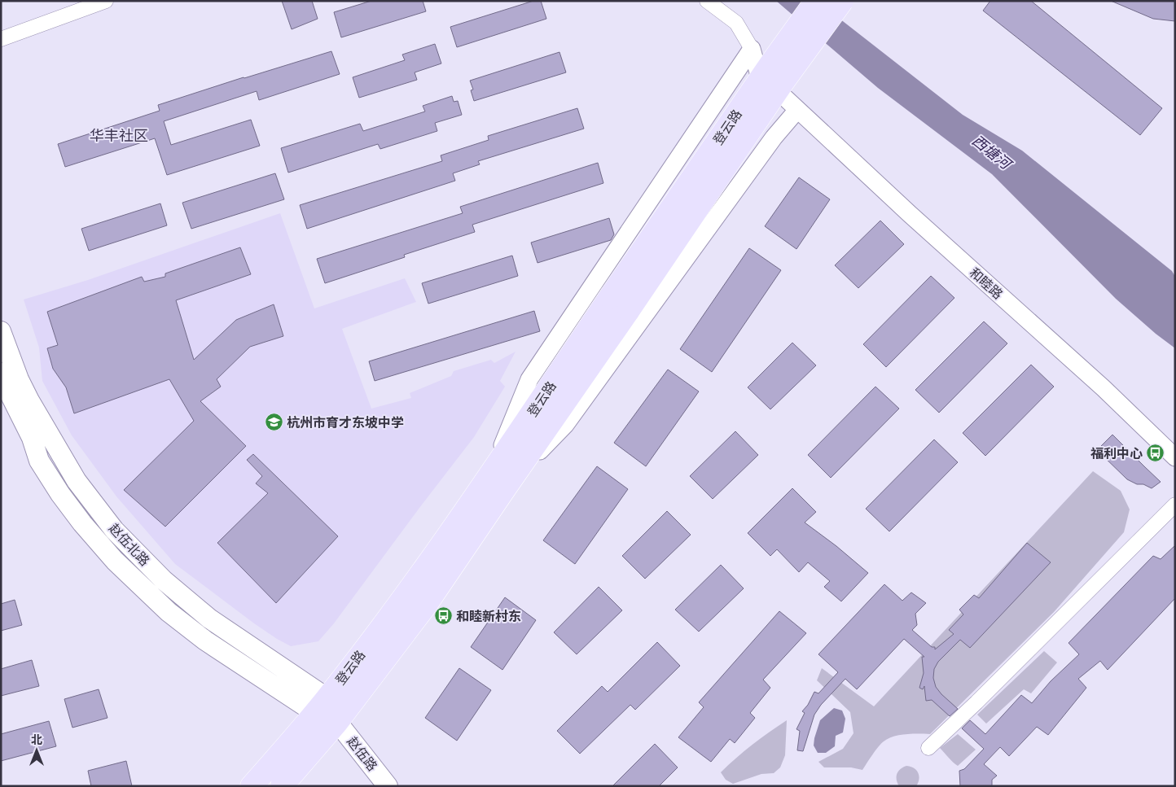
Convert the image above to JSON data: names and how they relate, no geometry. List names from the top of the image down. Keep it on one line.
{"streets":{"main road":["登云路","赵伍北路","赵伍路"],"street":["和睦路"]},"crossings":[["登云路","赵伍北路"],["登云路","赵伍路"],["赵伍北路","赵伍路"]],"districts":["华丰社区"],"water":["西塘河"],"places":{"school or university":["杭州市育才东坡中学"],"bus stop":["福利中心","和睦新村东"]},"north":"top"}
